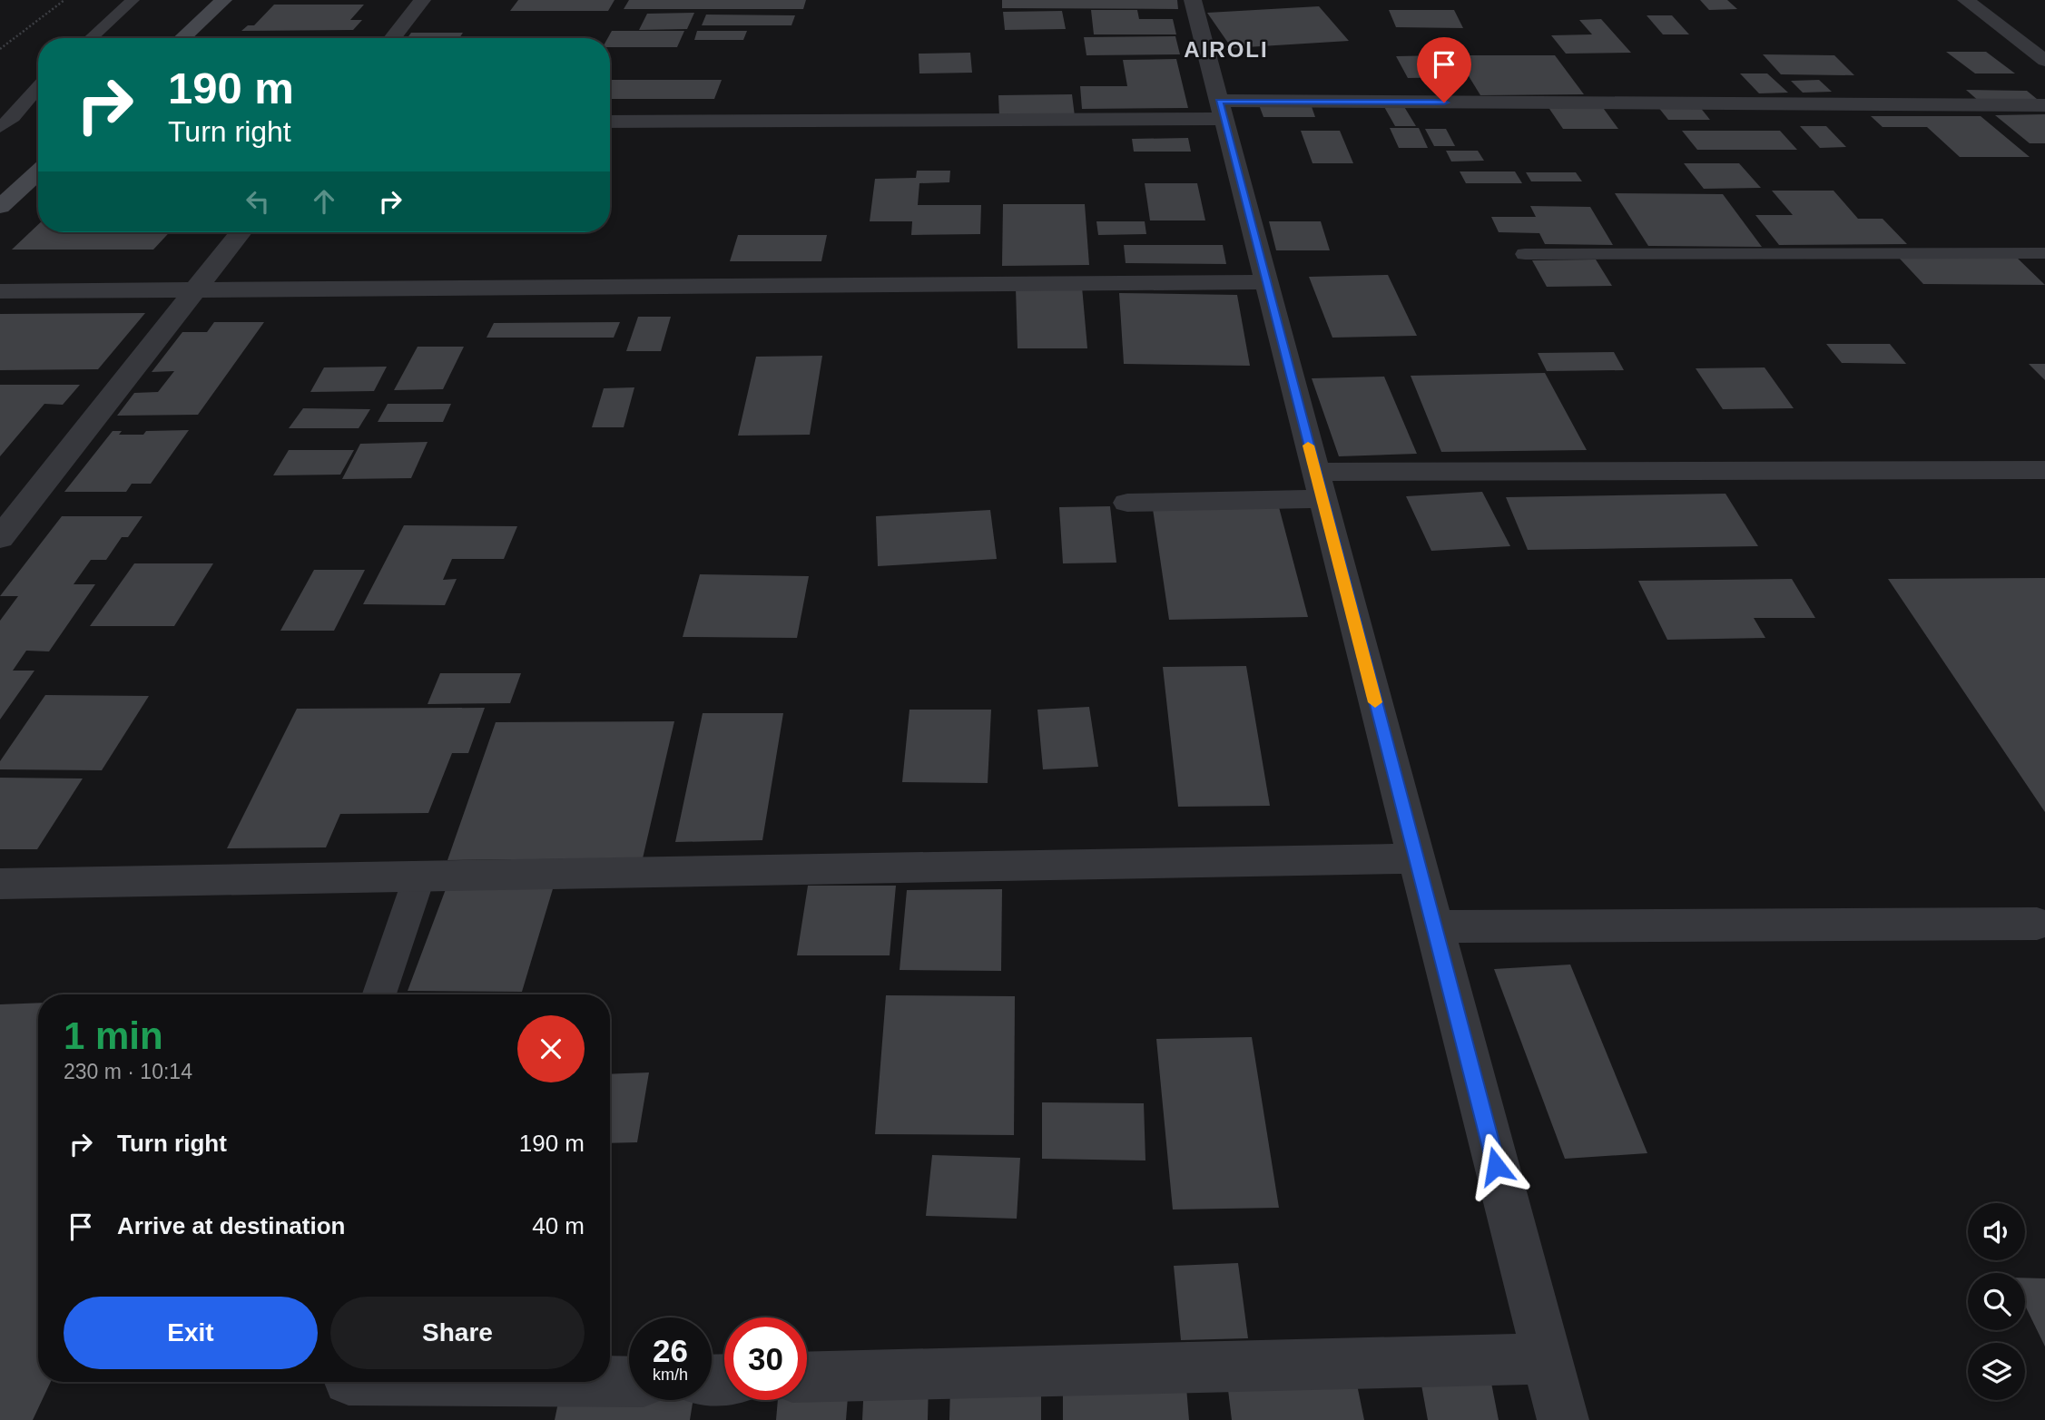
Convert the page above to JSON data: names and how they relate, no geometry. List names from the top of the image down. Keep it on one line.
{"districts":["AIROLI"],"page":{"turn":["190 m","Turn right"],"heading":["1 min","230 m · 10:14"],"list":[{"name":"Turn right","value":"190 m"},{"name":"Arrive at destination","value":"40 m"}],"buttons":["Exit","Share"],"speed":"26 km/h","limit":"30"}}
